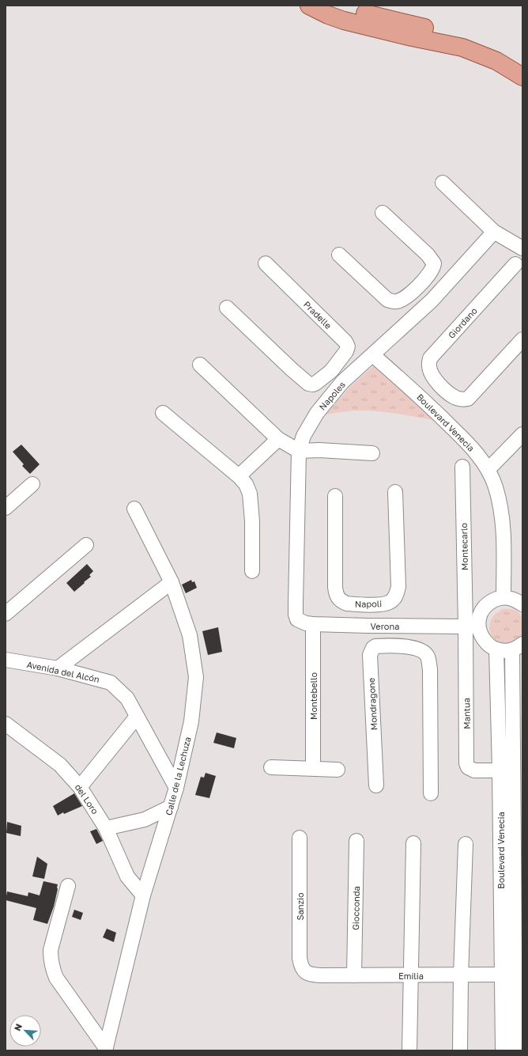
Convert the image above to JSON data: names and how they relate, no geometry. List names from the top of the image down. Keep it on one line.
{"streets":{"street":["Pradelle","Giordano","Napoles","Boulevard Venecia","Montecarlo","Napoli","Verona","Avenida del Alcón","Montebello","Mondragone","Mantua","Calle de la Lechuza","del Loro","Sanzio","Giocconda","Emilia"]},"crossings":[["Napoles","Boulevard Venecia"],["Napoles","Verona"],["Boulevard Venecia","Mantua"],["Boulevard Venecia","Emilia"],["Montecarlo","Verona"],["Montecarlo","Mantua"],["Verona","Montebello"],["Verona","Mantua"],["Avenida del Alcón","Calle de la Lechuza"],["Calle de la Lechuza","del Loro"],["Sanzio","Emilia"],["Giocconda","Emilia"]],"north":"top left"}
